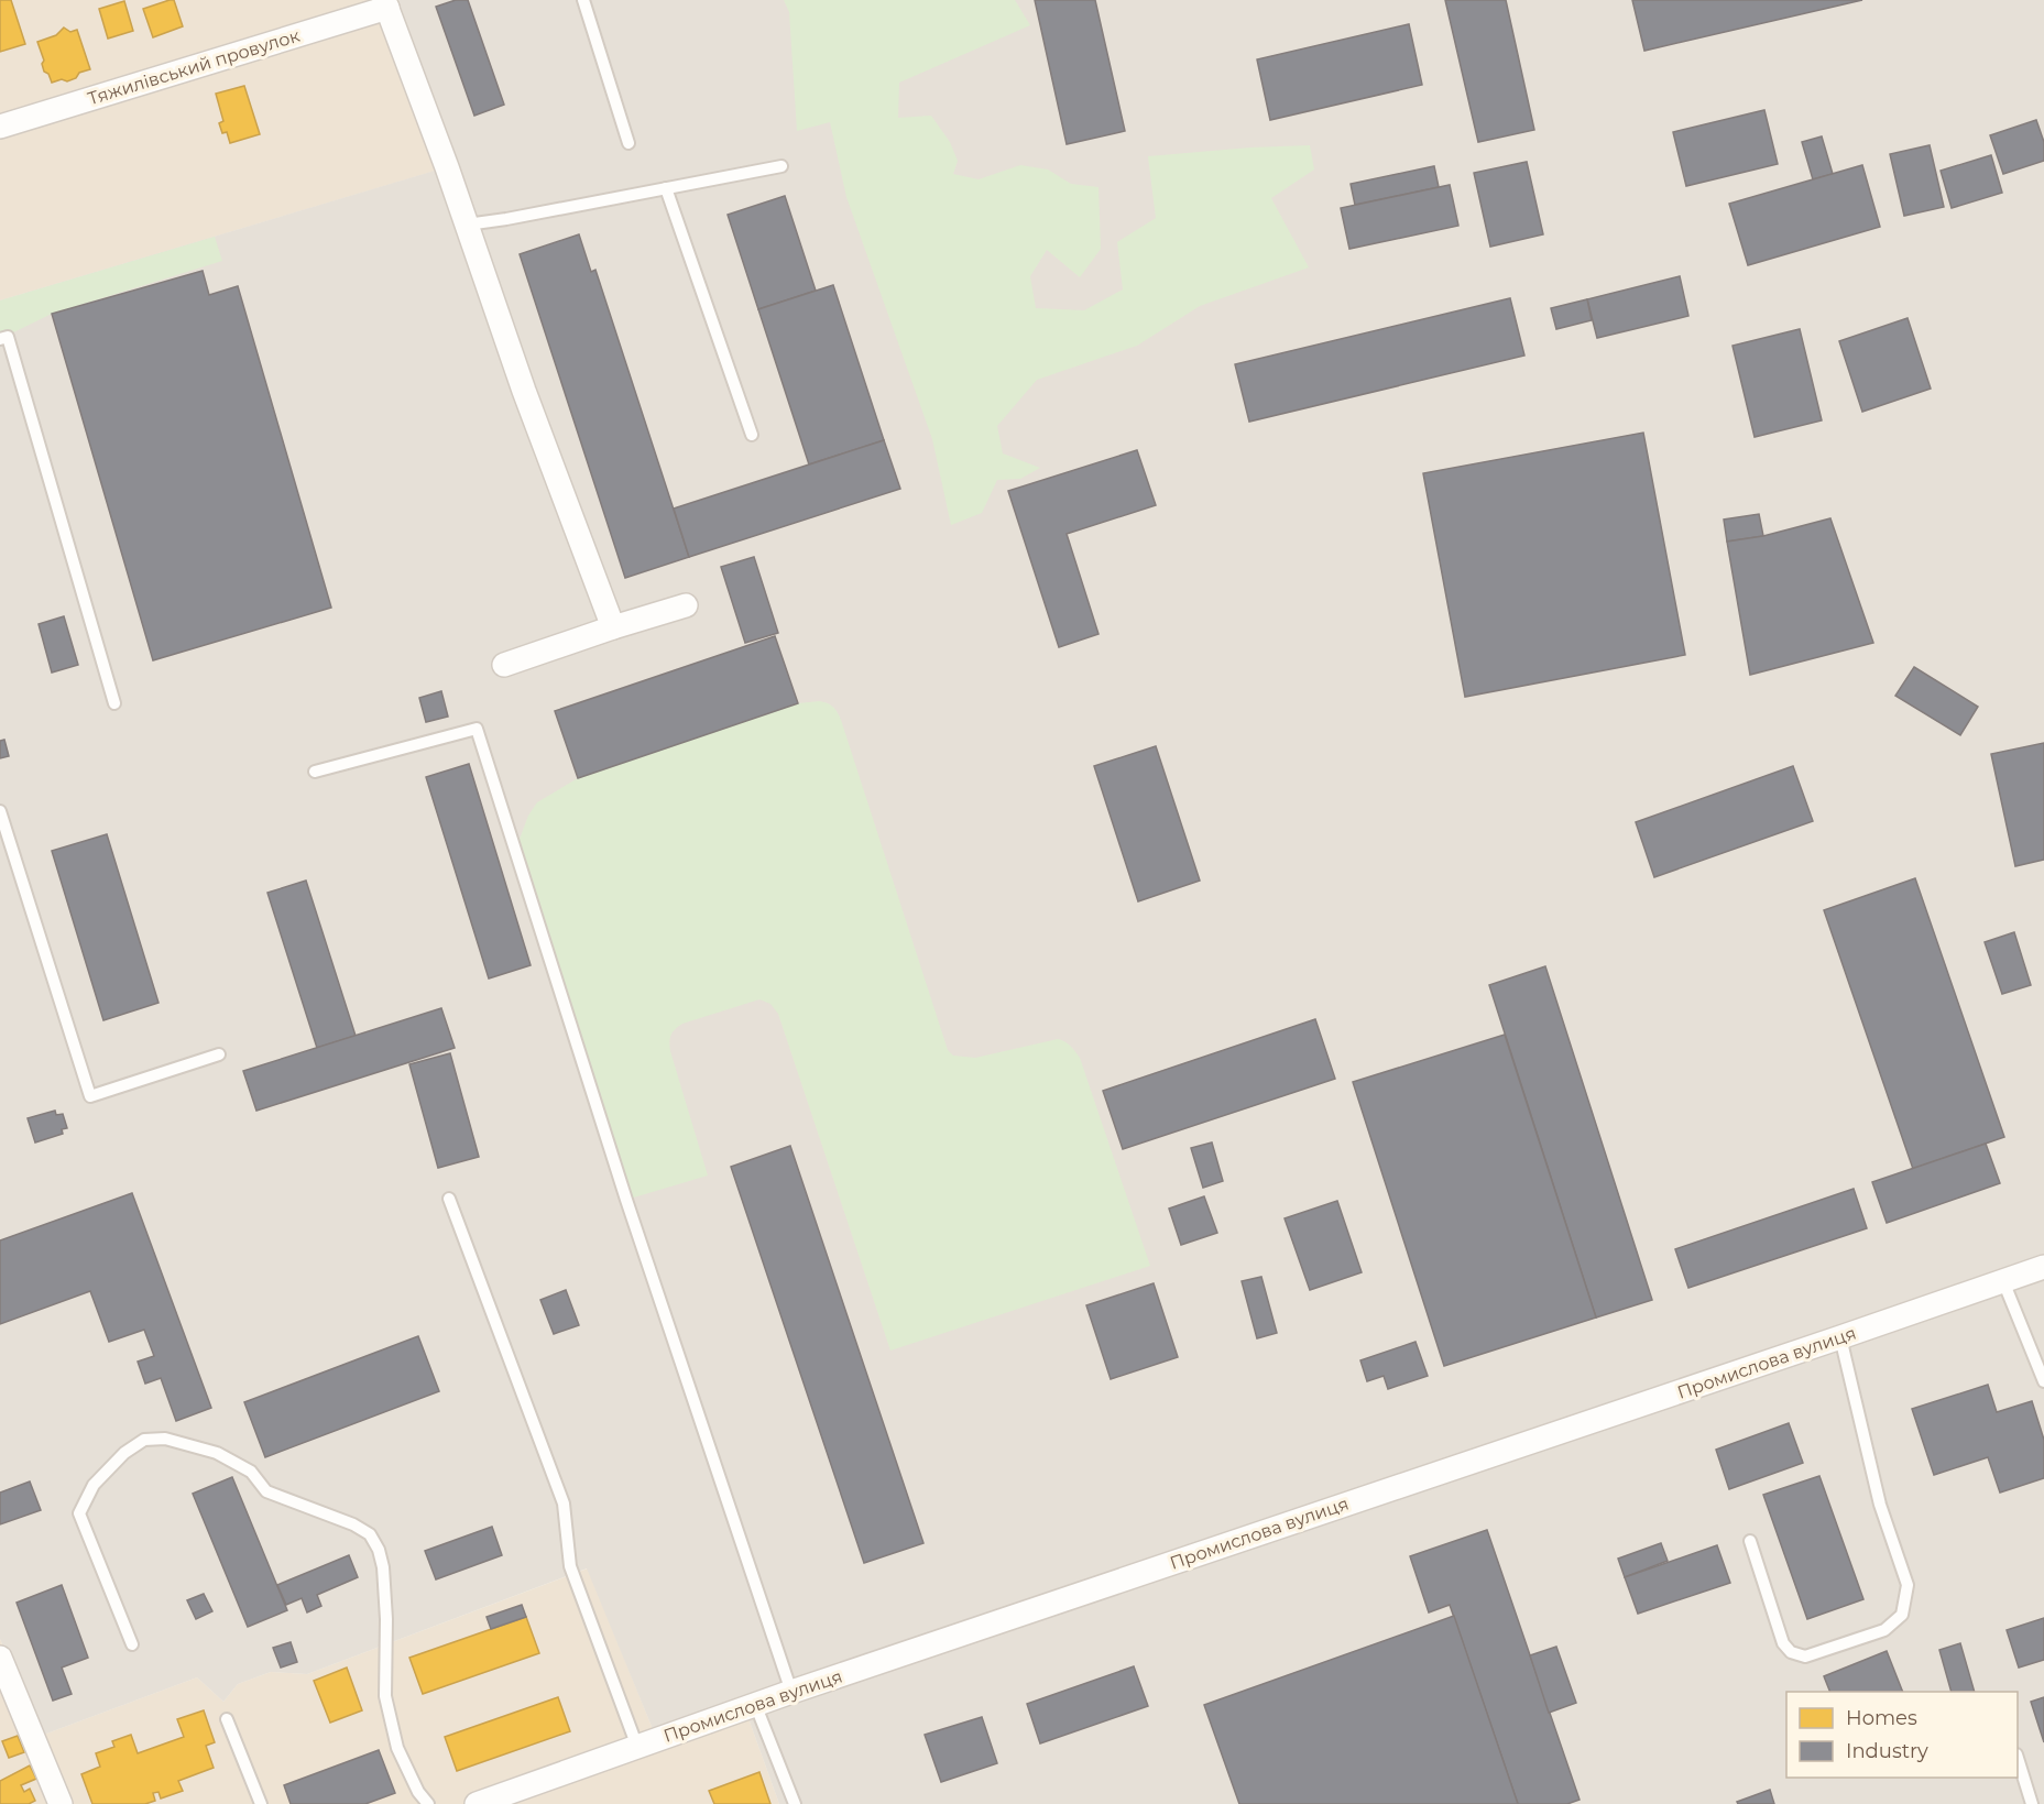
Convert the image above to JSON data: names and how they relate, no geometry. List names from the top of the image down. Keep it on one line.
{"streets":{"street":["Тяжилівський провулок","Промислова вулиця"]},"legend":["Homes","Industry"]}
